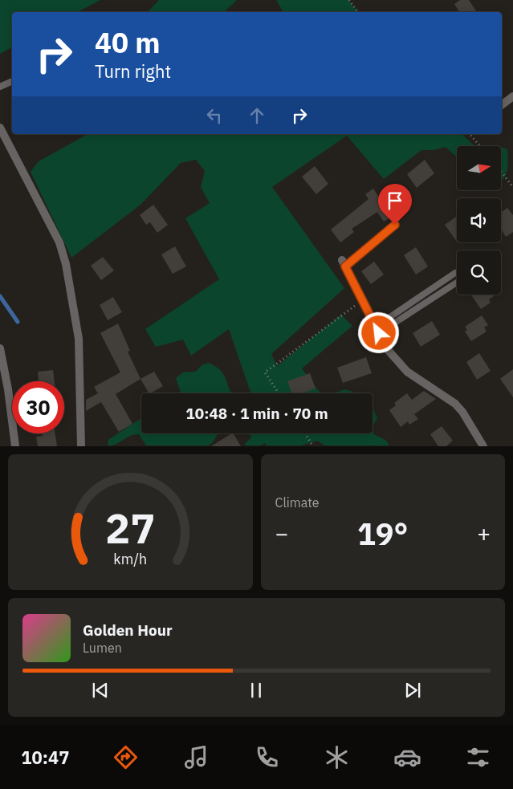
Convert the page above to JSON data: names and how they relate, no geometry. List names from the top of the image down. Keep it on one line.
{"north":"right","page":{"turn":["40 m","Turn right"],"limit":"30","trip":"10:48 · 1 min · 70 m","tile":"Climate","heat":["−","19°","+"],"song":["Golden Hour","Lumen"],"tabs":"10:47","gauge":["27","km/h"]}}
